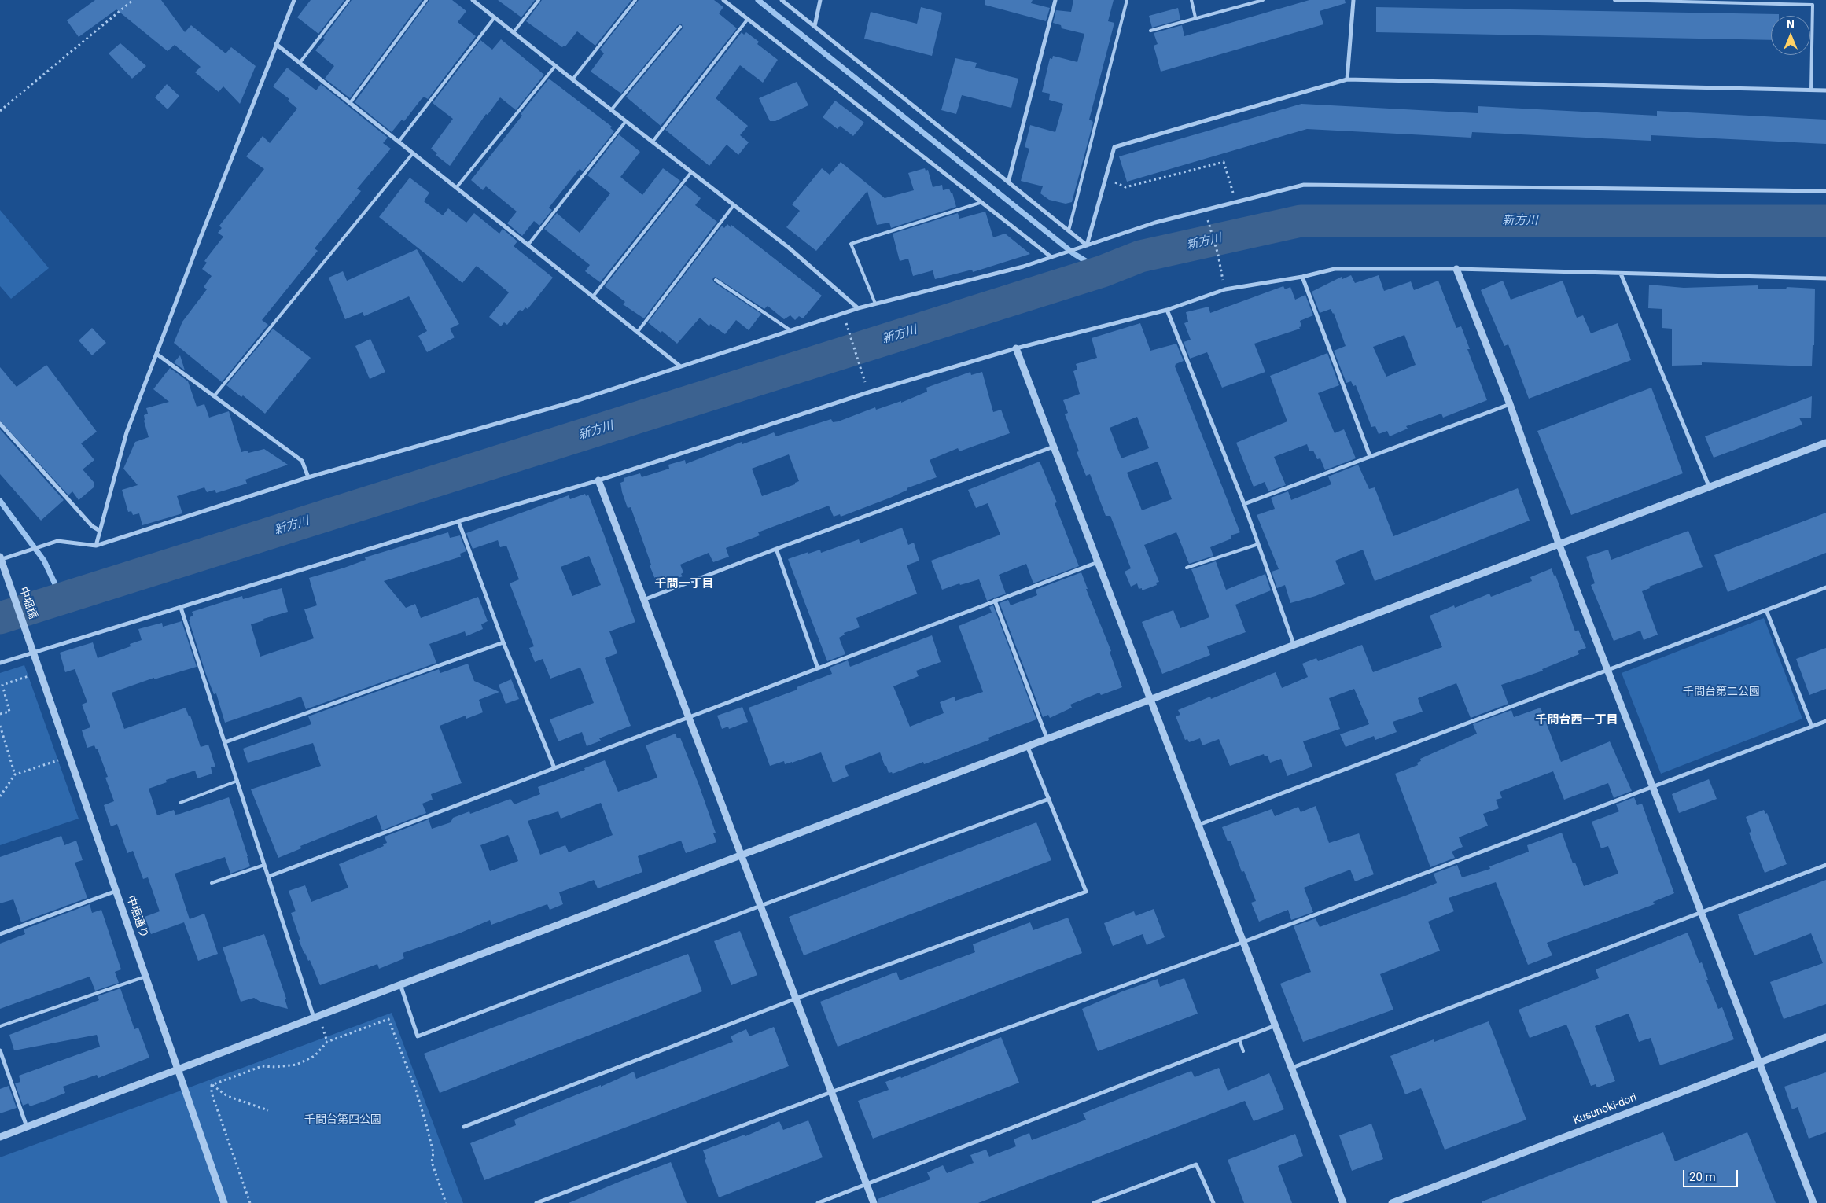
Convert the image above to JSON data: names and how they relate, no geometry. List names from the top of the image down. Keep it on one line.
{"streets":{"street":["中堀橋","中堀通り","Kusunoki-dori"]},"crossings":[["中堀橋","中堀通り"]],"districts":["千間一丁目","千間台西一丁目"],"water":["新方川"],"parks":["千間台第二公園","千間台第四公園"],"scale_bar":"20 m","north":"top"}
